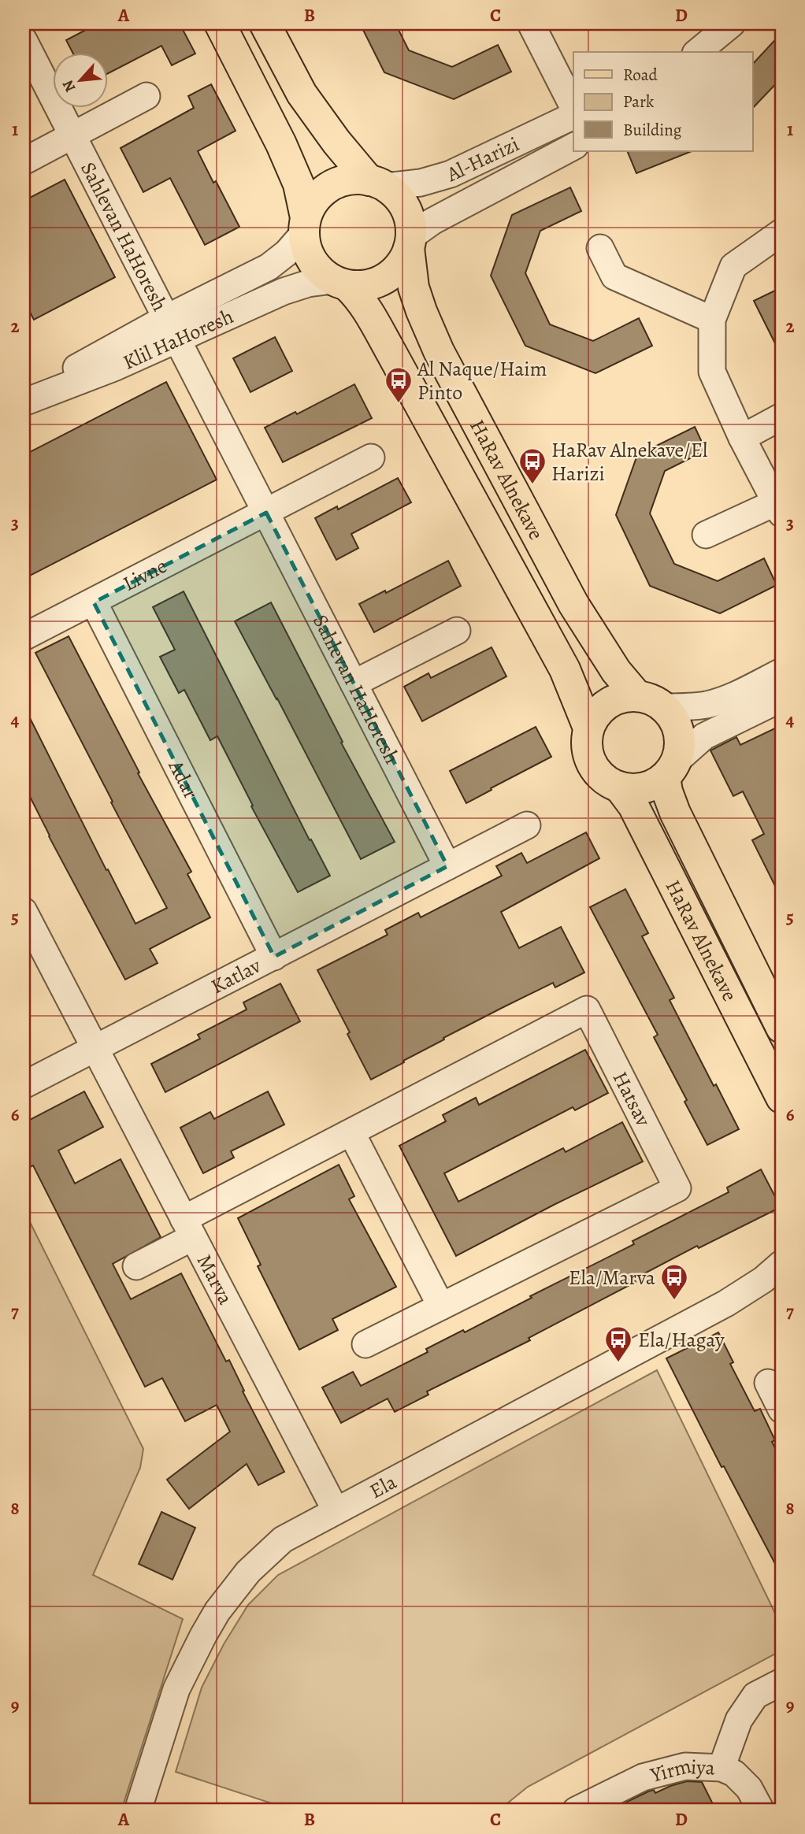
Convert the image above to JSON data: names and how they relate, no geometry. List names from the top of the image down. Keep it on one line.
{"streets":{"main road":["HaRav Alnekave"],"street":["Al-Harizi","Sahlevan HaHoresh","Klil HaHoresh","Livne","Adar","Katlav","Hatsav","Marva","Ela","Yirmiya"]},"crossings":[["Al-Harizi","Klil HaHoresh"],["Al-Harizi","HaRav Alnekave"],["Sahlevan HaHoresh","Klil HaHoresh"],["Sahlevan HaHoresh","Livne"],["Sahlevan HaHoresh","Katlav"],["Klil HaHoresh","HaRav Alnekave"],["Livne","Adar"],["Adar","Katlav"],["Katlav","Marva"],["Hatsav","Marva"],["Marva","Ela"]],"places":{"bus stop":["Al Naque/Haim Pinto","HaRav Alnekave/El Harizi","Ela/Marva","Ela/Hagay"]},"legend":["Road","Park","Building"],"north":"bottom left","grid":{"columns":["A","B","C","D"],"rows":["1","2","3","4","5","6","7","8","9"]}}
